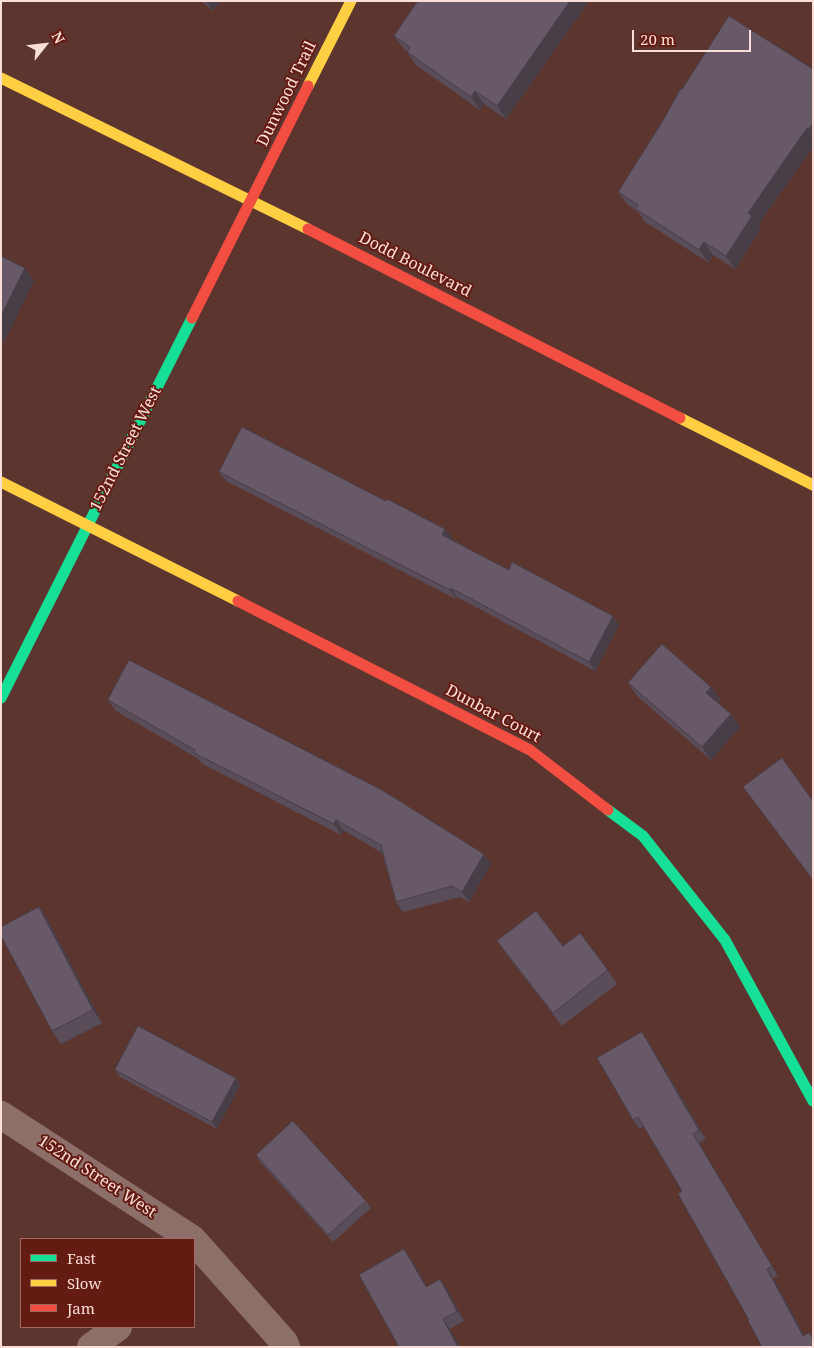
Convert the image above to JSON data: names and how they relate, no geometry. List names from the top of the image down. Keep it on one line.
{"streets":{"street":["Dunwood Trail","Dodd Boulevard","152nd Street West","Dunbar Court"]},"crossings":[["Dunwood Trail","Dodd Boulevard"],["Dunwood Trail","152nd Street West"],["Dodd Boulevard","152nd Street West"],["152nd Street West","Dunbar Court"]],"legend":["Fast","Slow","Jam"],"scale_bar":"20 m","north":"top right"}
